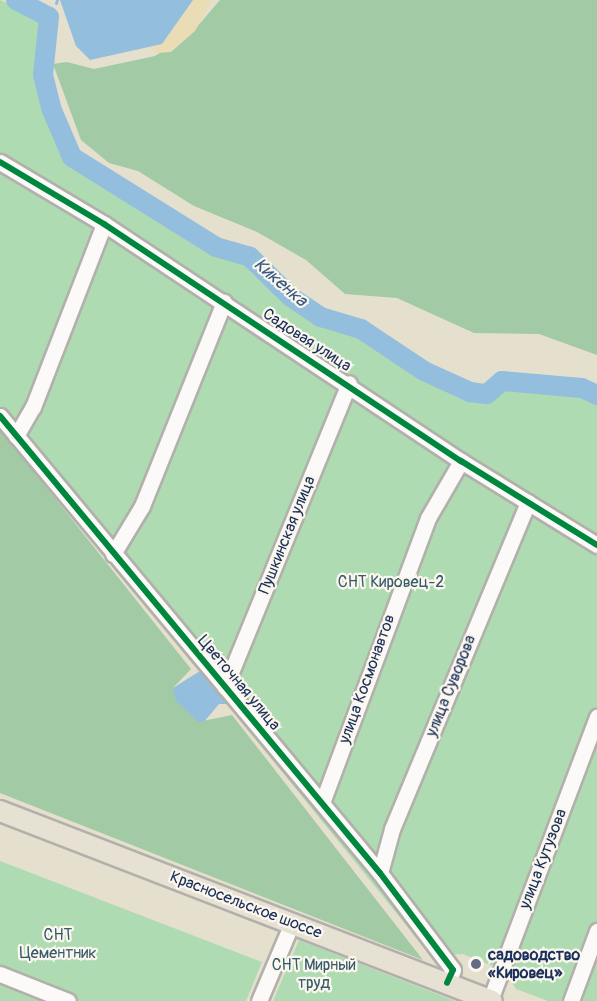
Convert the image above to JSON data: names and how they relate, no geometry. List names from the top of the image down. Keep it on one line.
{"streets":{"main road":["Красносельское шоссе"],"street":["Садовая улица","Пушкинская улица","улица Космонавтов","Цветочная улица","улица Суворова","улица Кутузова"]},"crossings":[["Садовая улица","Пушкинская улица"],["Садовая улица","улица Космонавтов"],["Садовая улица","улица Суворова"],["Пушкинская улица","Цветочная улица"],["улица Космонавтов","Цветочная улица"],["Цветочная улица","улица Суворова"],["Цветочная улица","Красносельское шоссе"],["улица Кутузова","Красносельское шоссе"]],"water":["Кикенка"],"parks":["СНТ Кировец-2","СНТ Цементник","СНТ Мирный труд"],"places":["садоводство «Кировец»"]}
